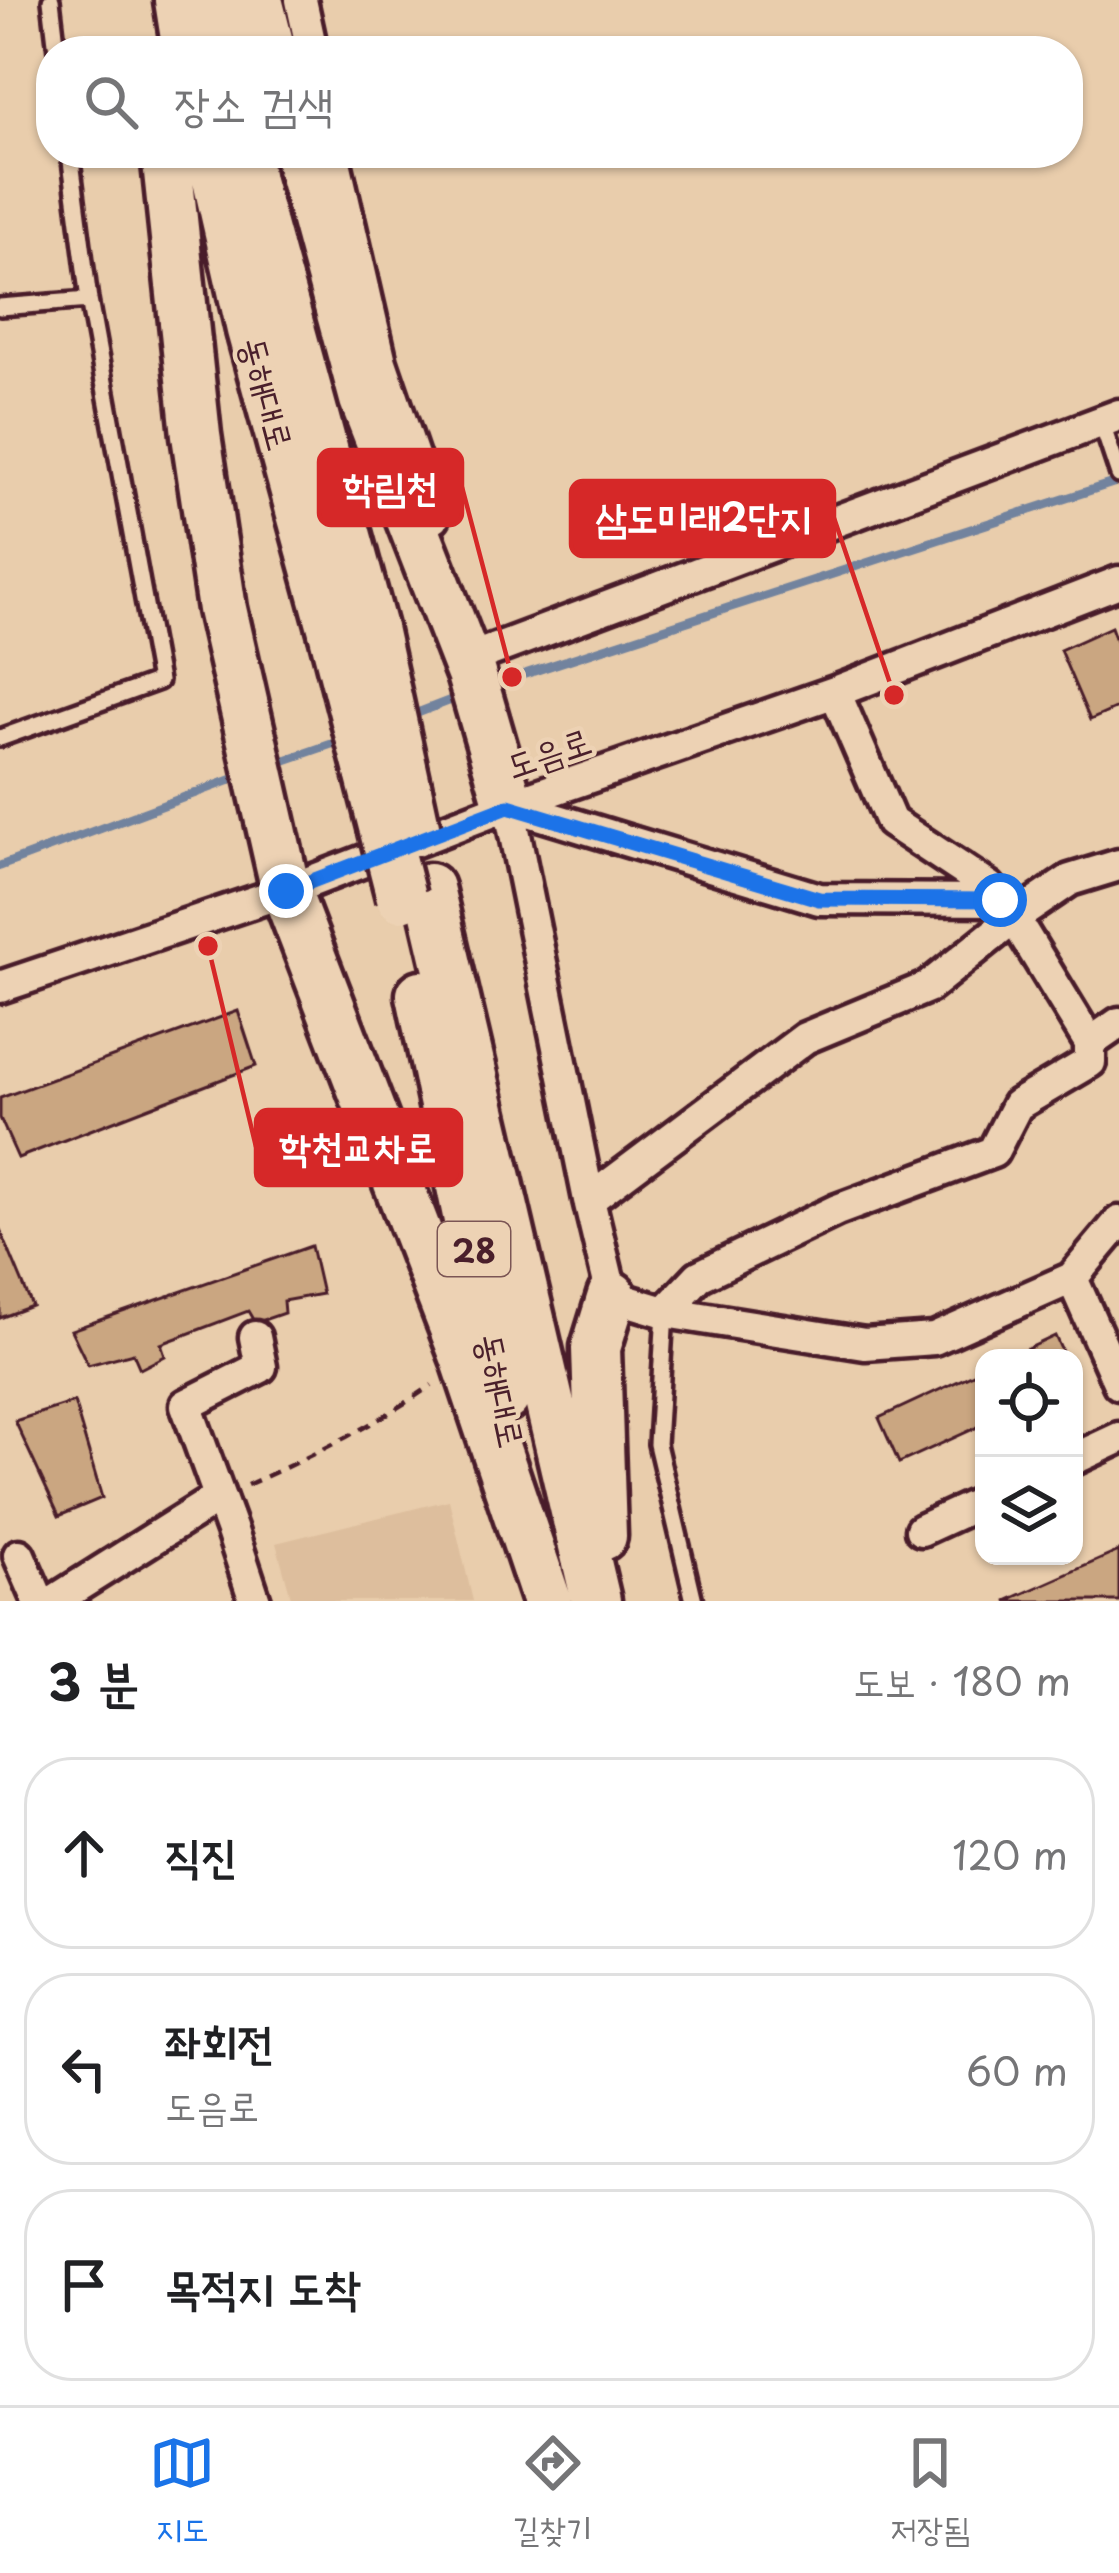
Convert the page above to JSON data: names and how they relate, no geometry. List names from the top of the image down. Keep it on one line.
{"streets":{"main road":["동해대로","28"],"street":["도음로"]},"crossings":[["동해대로","28"]],"places":["학림천","삼도미래2단지","학천교차로"],"page":{"search":"장소 검색","heading":["3 분","도보 · 180 m"],"list":[["직진","120 m"],["좌회전","도음로","60 m"],"목적지 도착"],"nav":["지도","길찾기","저장됨"]}}
